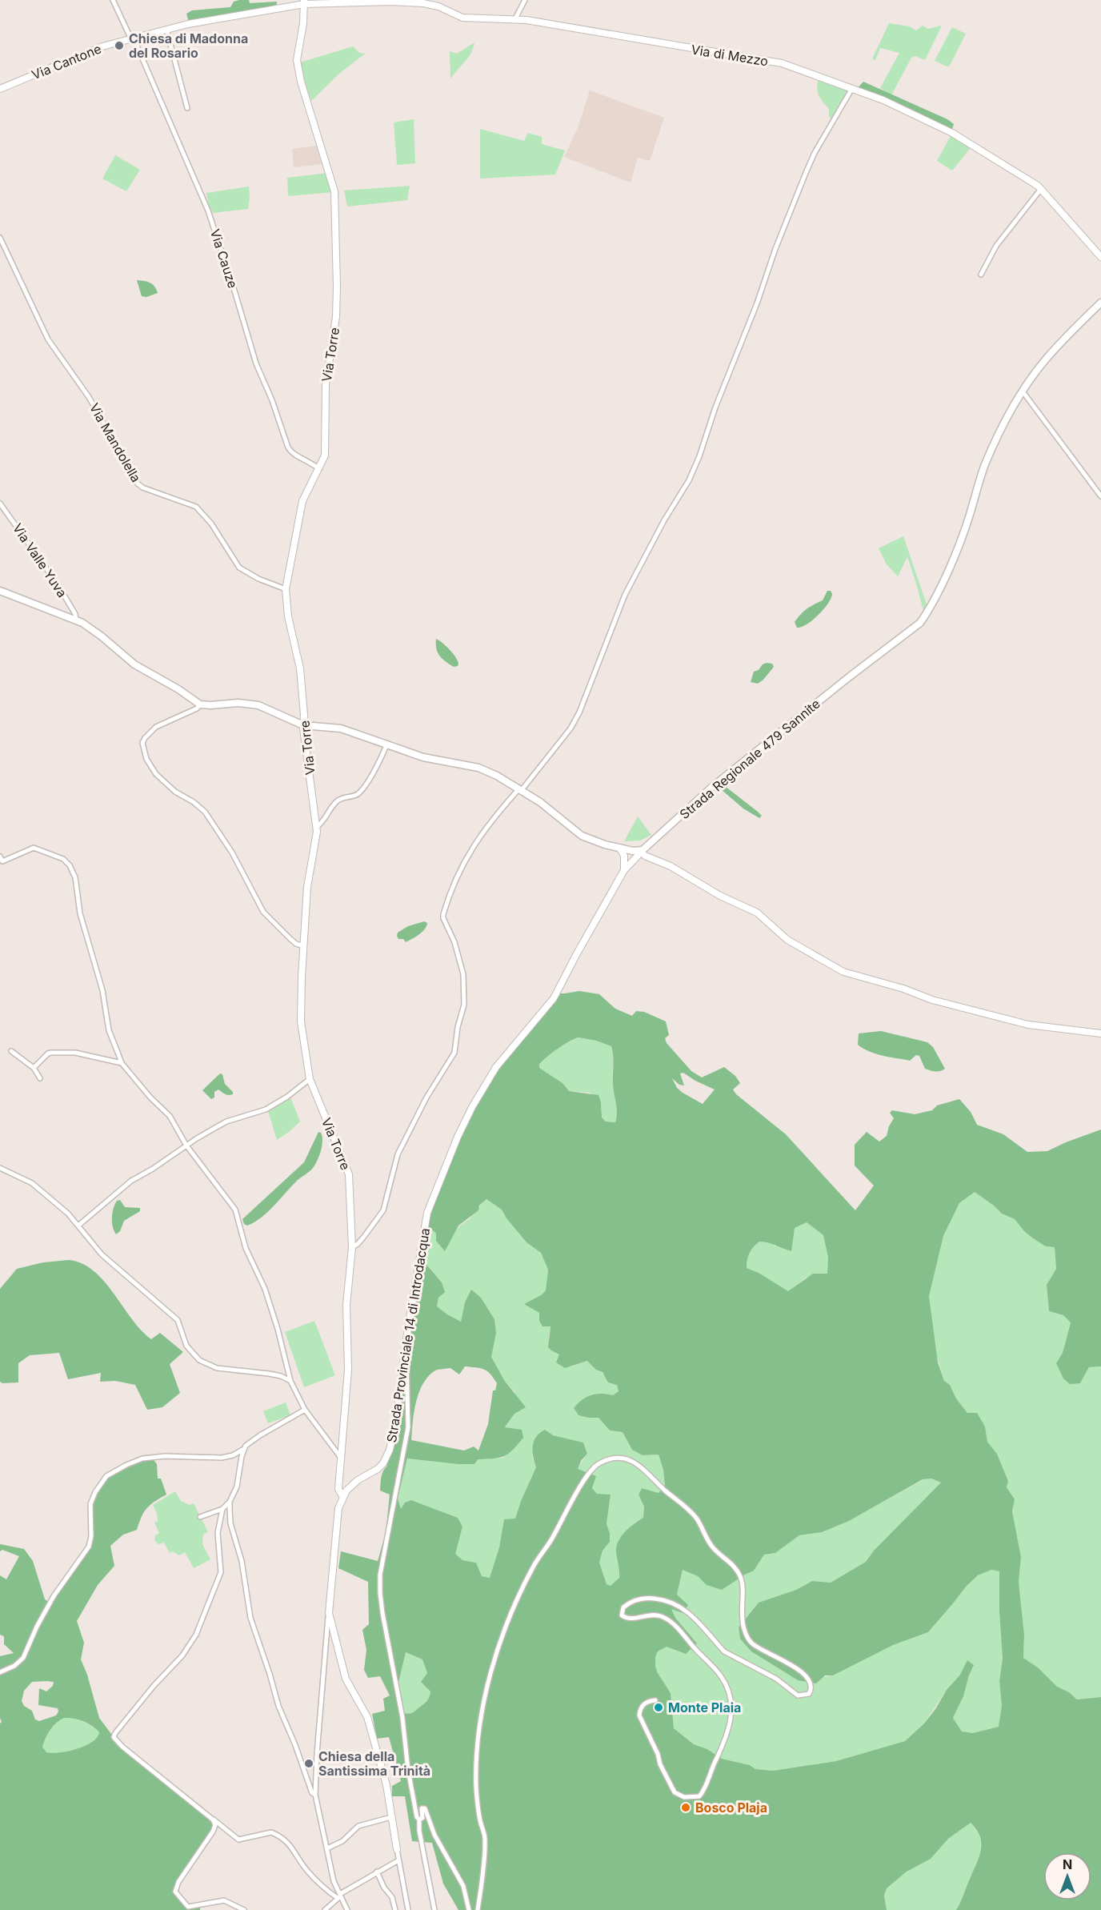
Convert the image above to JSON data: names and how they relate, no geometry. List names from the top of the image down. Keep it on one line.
{"streets":{"main road":["Via di Mezzo","Via Cantone","Via Torre","Strada Regionale 479 Sannite","Strada Provinciale 14 di Introdacqua"],"street":["Via Cauze","Via Mandolella","Via Valle Yuva"]},"crossings":[["Via di Mezzo","Via Cantone"],["Via di Mezzo","Via Torre"],["Via Cantone","Via Cauze"],["Via Cantone","Via Torre"],["Via Cauze","Via Torre"],["Via Torre","Via Mandolella"],["Via Torre","Strada Provinciale 14 di Introdacqua"],["Strada Regionale 479 Sannite","Strada Provinciale 14 di Introdacqua"]],"places":["Chiesa di Madonna del Rosario","Monte Plaia","Chiesa della Santissima Trinità","Bosco Plaja"],"north":"top"}
